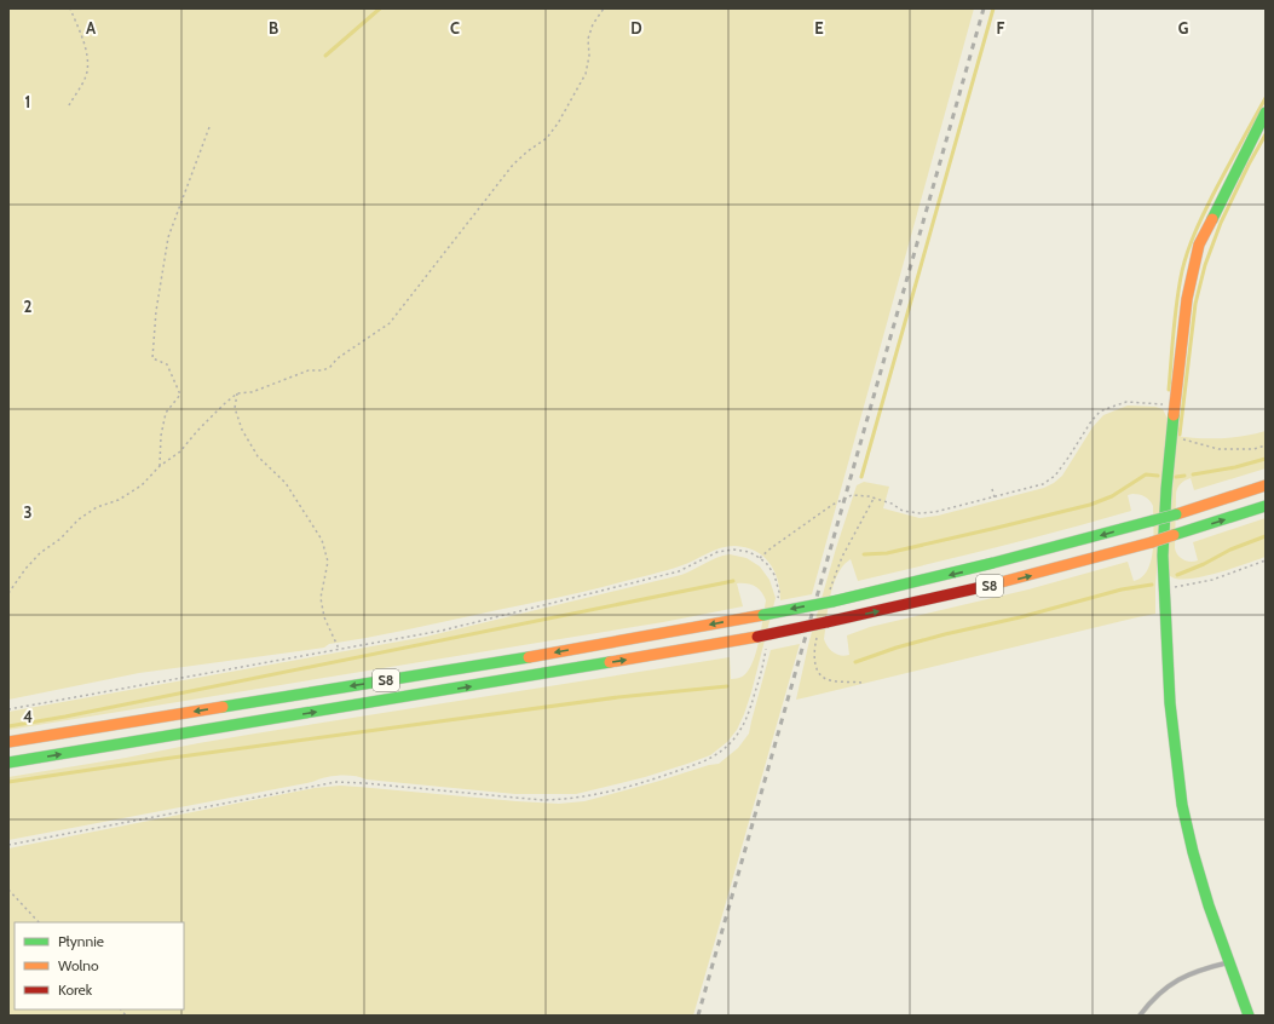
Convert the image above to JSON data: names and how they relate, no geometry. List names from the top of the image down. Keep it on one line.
{"streets":{"main road":["S8"]},"legend":["Płynnie","Wolno","Korek"],"grid":{"columns":["A","B","C","D","E","F","G"],"rows":["1","2","3","4"]}}
